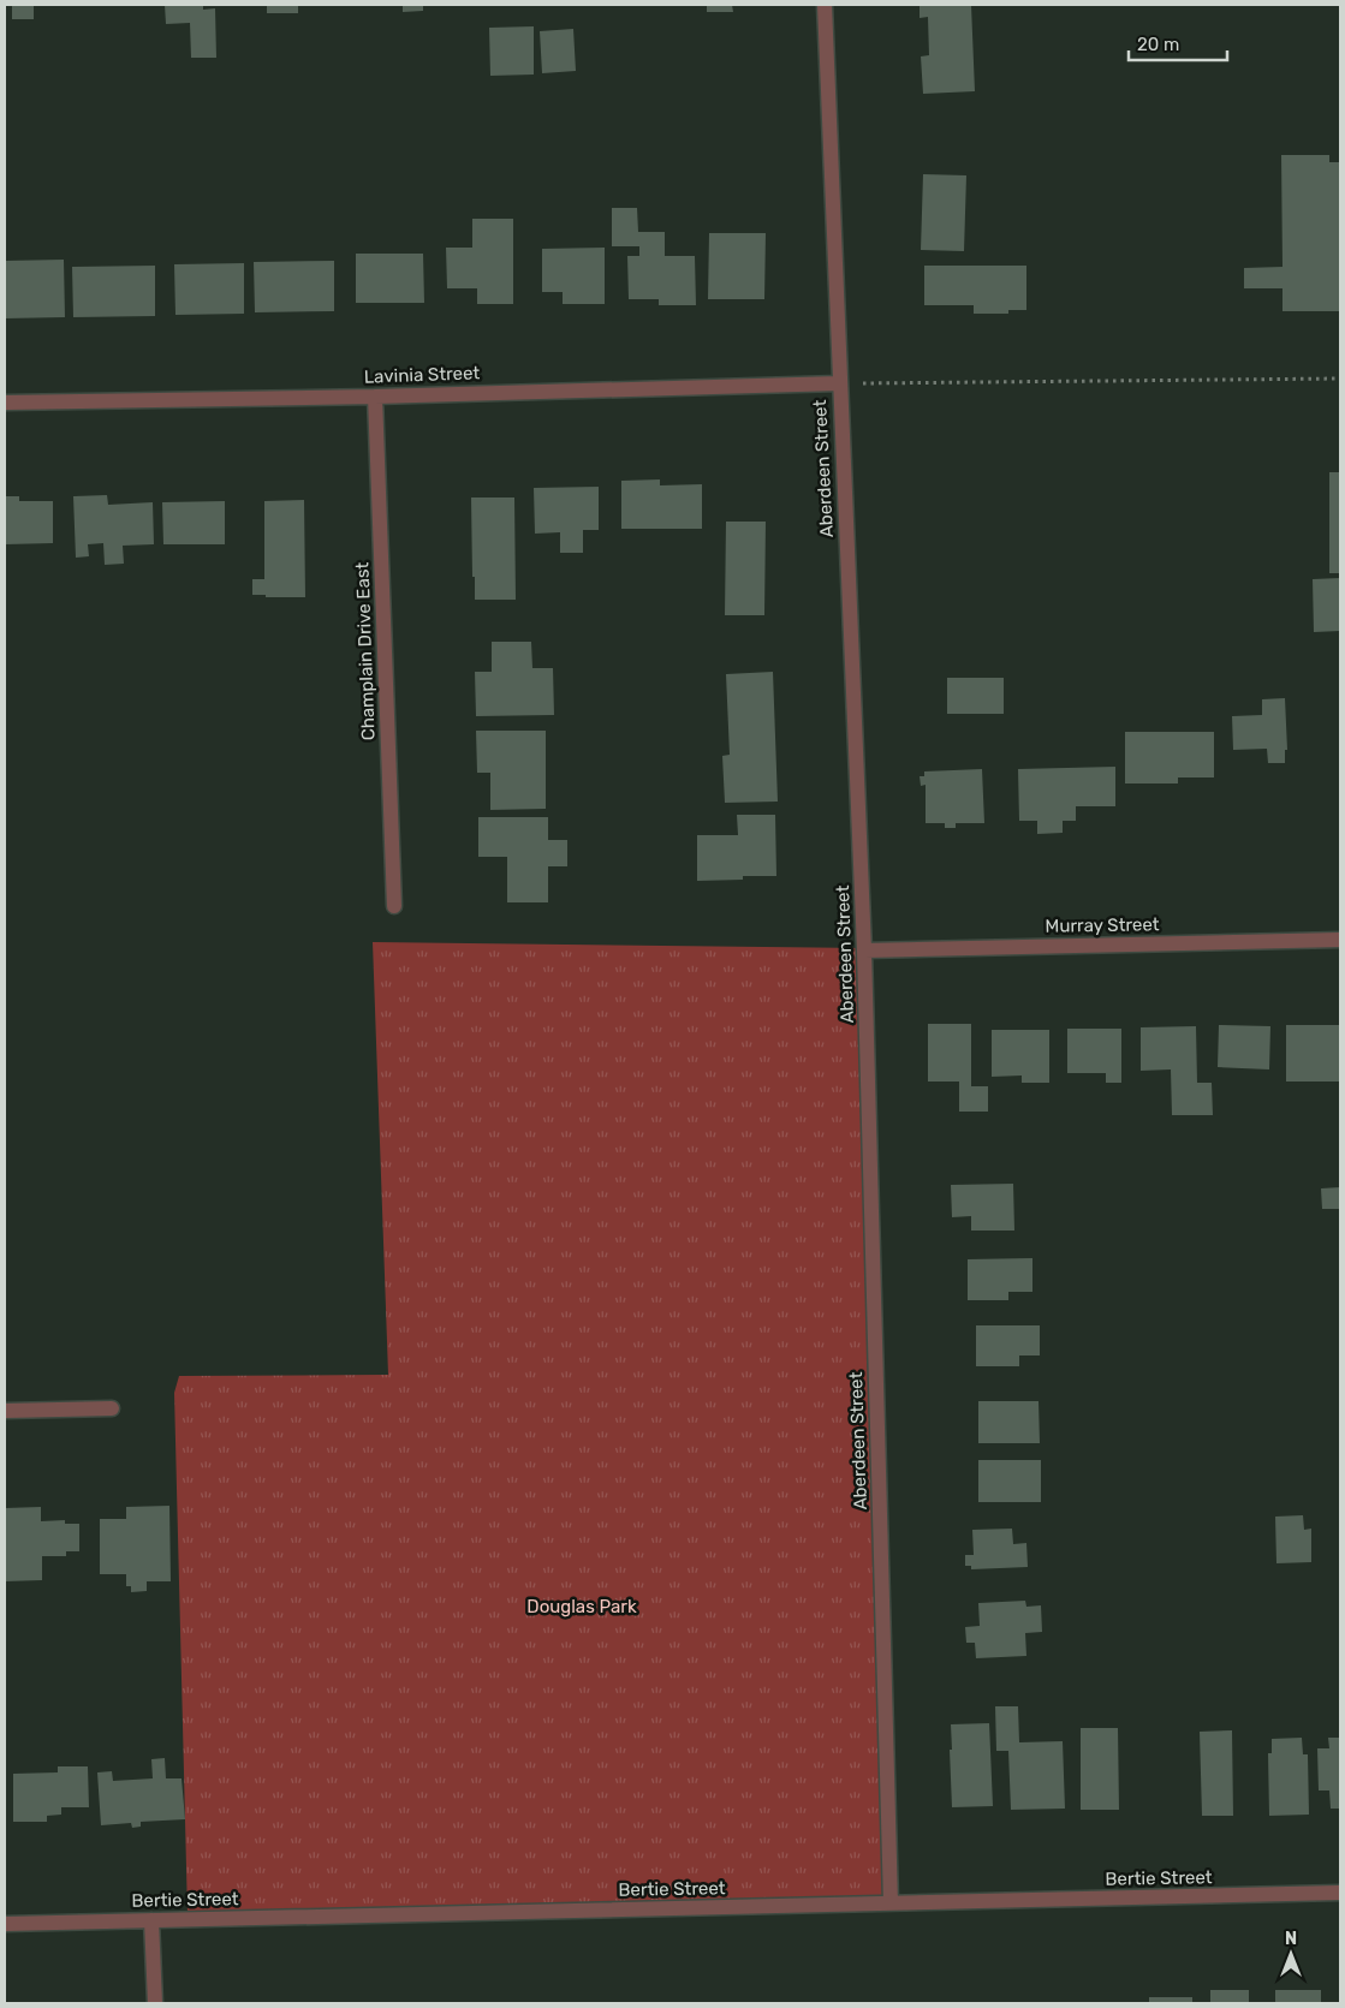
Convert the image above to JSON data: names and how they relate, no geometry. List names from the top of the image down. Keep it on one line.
{"streets":{"street":["Lavinia Street","Aberdeen Street","Champlain Drive East","Murray Street","Bertie Street"]},"crossings":[["Lavinia Street","Aberdeen Street"],["Lavinia Street","Champlain Drive East"],["Aberdeen Street","Murray Street"],["Aberdeen Street","Bertie Street"]],"parks":["Douglas Park"],"scale_bar":"20 m","north":"top"}
